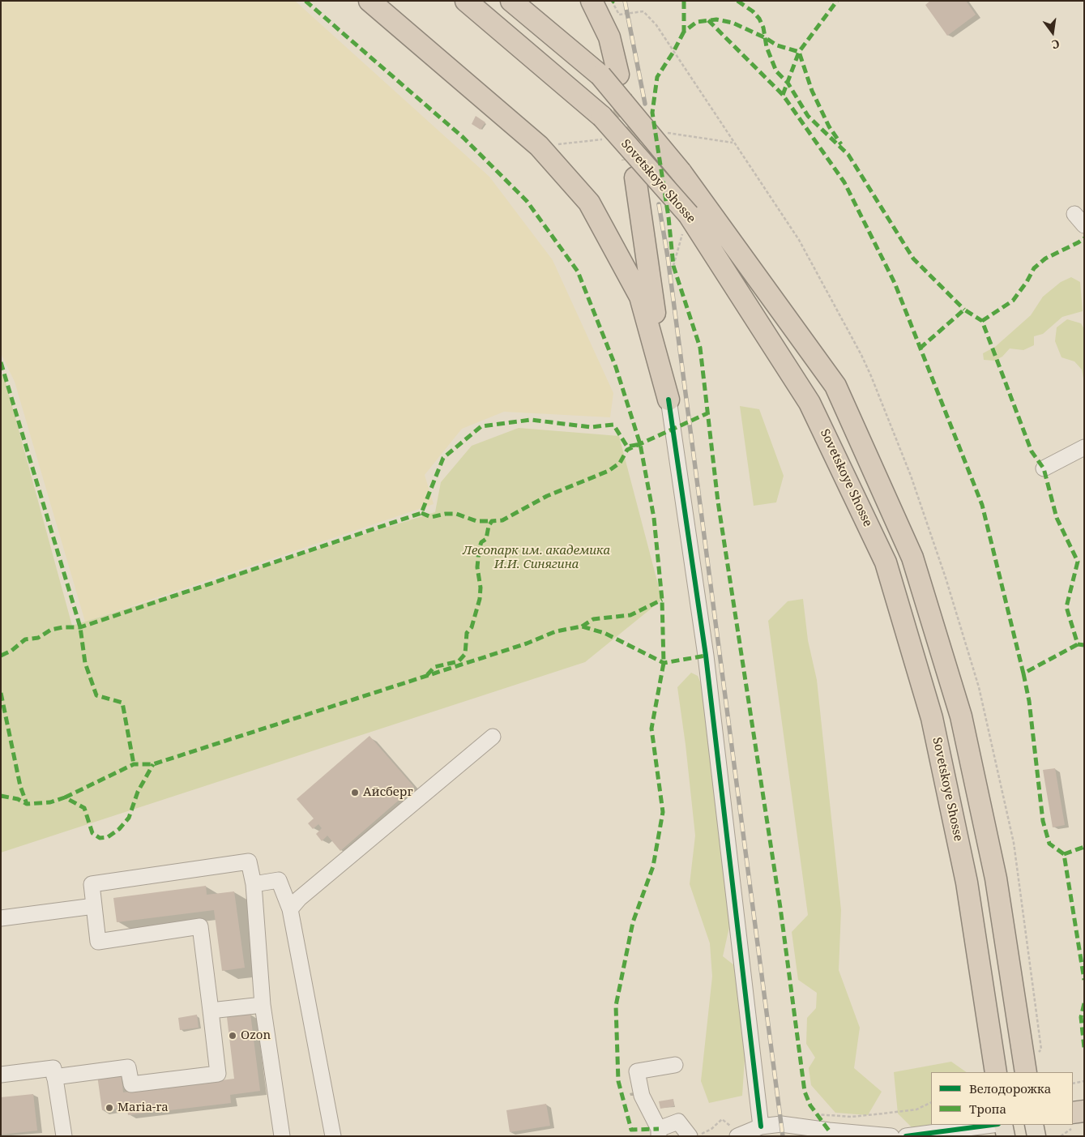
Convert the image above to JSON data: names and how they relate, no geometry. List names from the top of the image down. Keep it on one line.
{"streets":{"highway":["Sovetskoye Shosse"]},"parks":["Лесопарк им. академика И.И. Синягина"],"places":["Айсберг","Ozon","Maria-ra"],"legend":["Велодорожка","Тропа"],"north":"bottom"}
